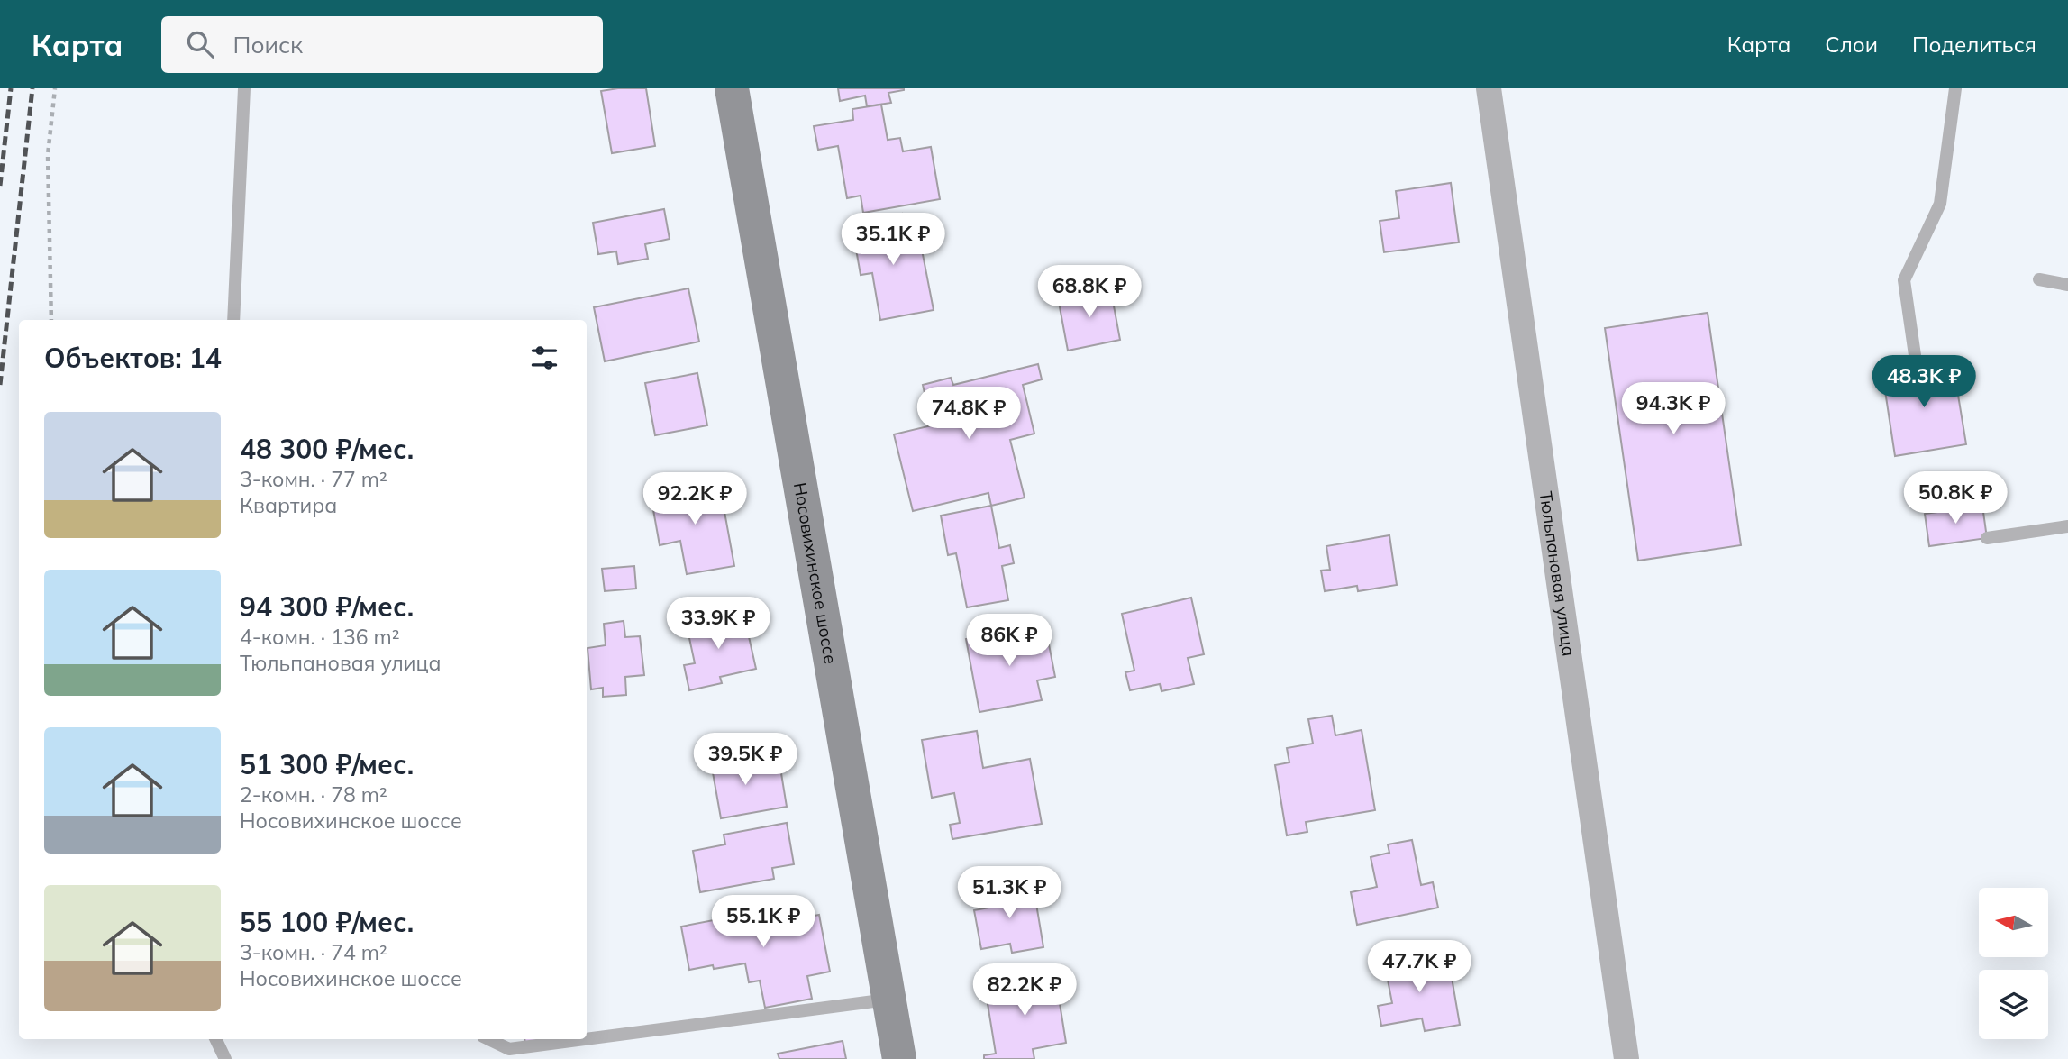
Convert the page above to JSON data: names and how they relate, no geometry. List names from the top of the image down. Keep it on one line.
{"streets":{"main road":["Носовихинское шоссе"],"street":["Тюльпановая улица"]},"north":"left","page":{"header":"Карта","search":"Поиск","nav":["Карта","Слои","Поделиться"],"price":["35.1K ₽","68.8K ₽","48.3K ₽","94.3K ₽","74.8K ₽","50.8K ₽","92.2K ₽","33.9K ₽","86K ₽","39.5K ₽","51.3K ₽","55.1K ₽","47.7K ₽","82.2K ₽"],"heading":"Объектов: 14","list":[{"name":"48 300 ₽/мес.","note":"3-комн. · 77 m² · Квартира"},{"name":"94 300 ₽/мес.","note":"4-комн. · 136 m² · Тюльпановая улица"},{"name":"51 300 ₽/мес.","note":"2-комн. · 78 m² · Носовихинское шоссе"},{"name":"55 100 ₽/мес.","note":"3-комн. · 74 m² · Носовихинское шоссе"}]}}
